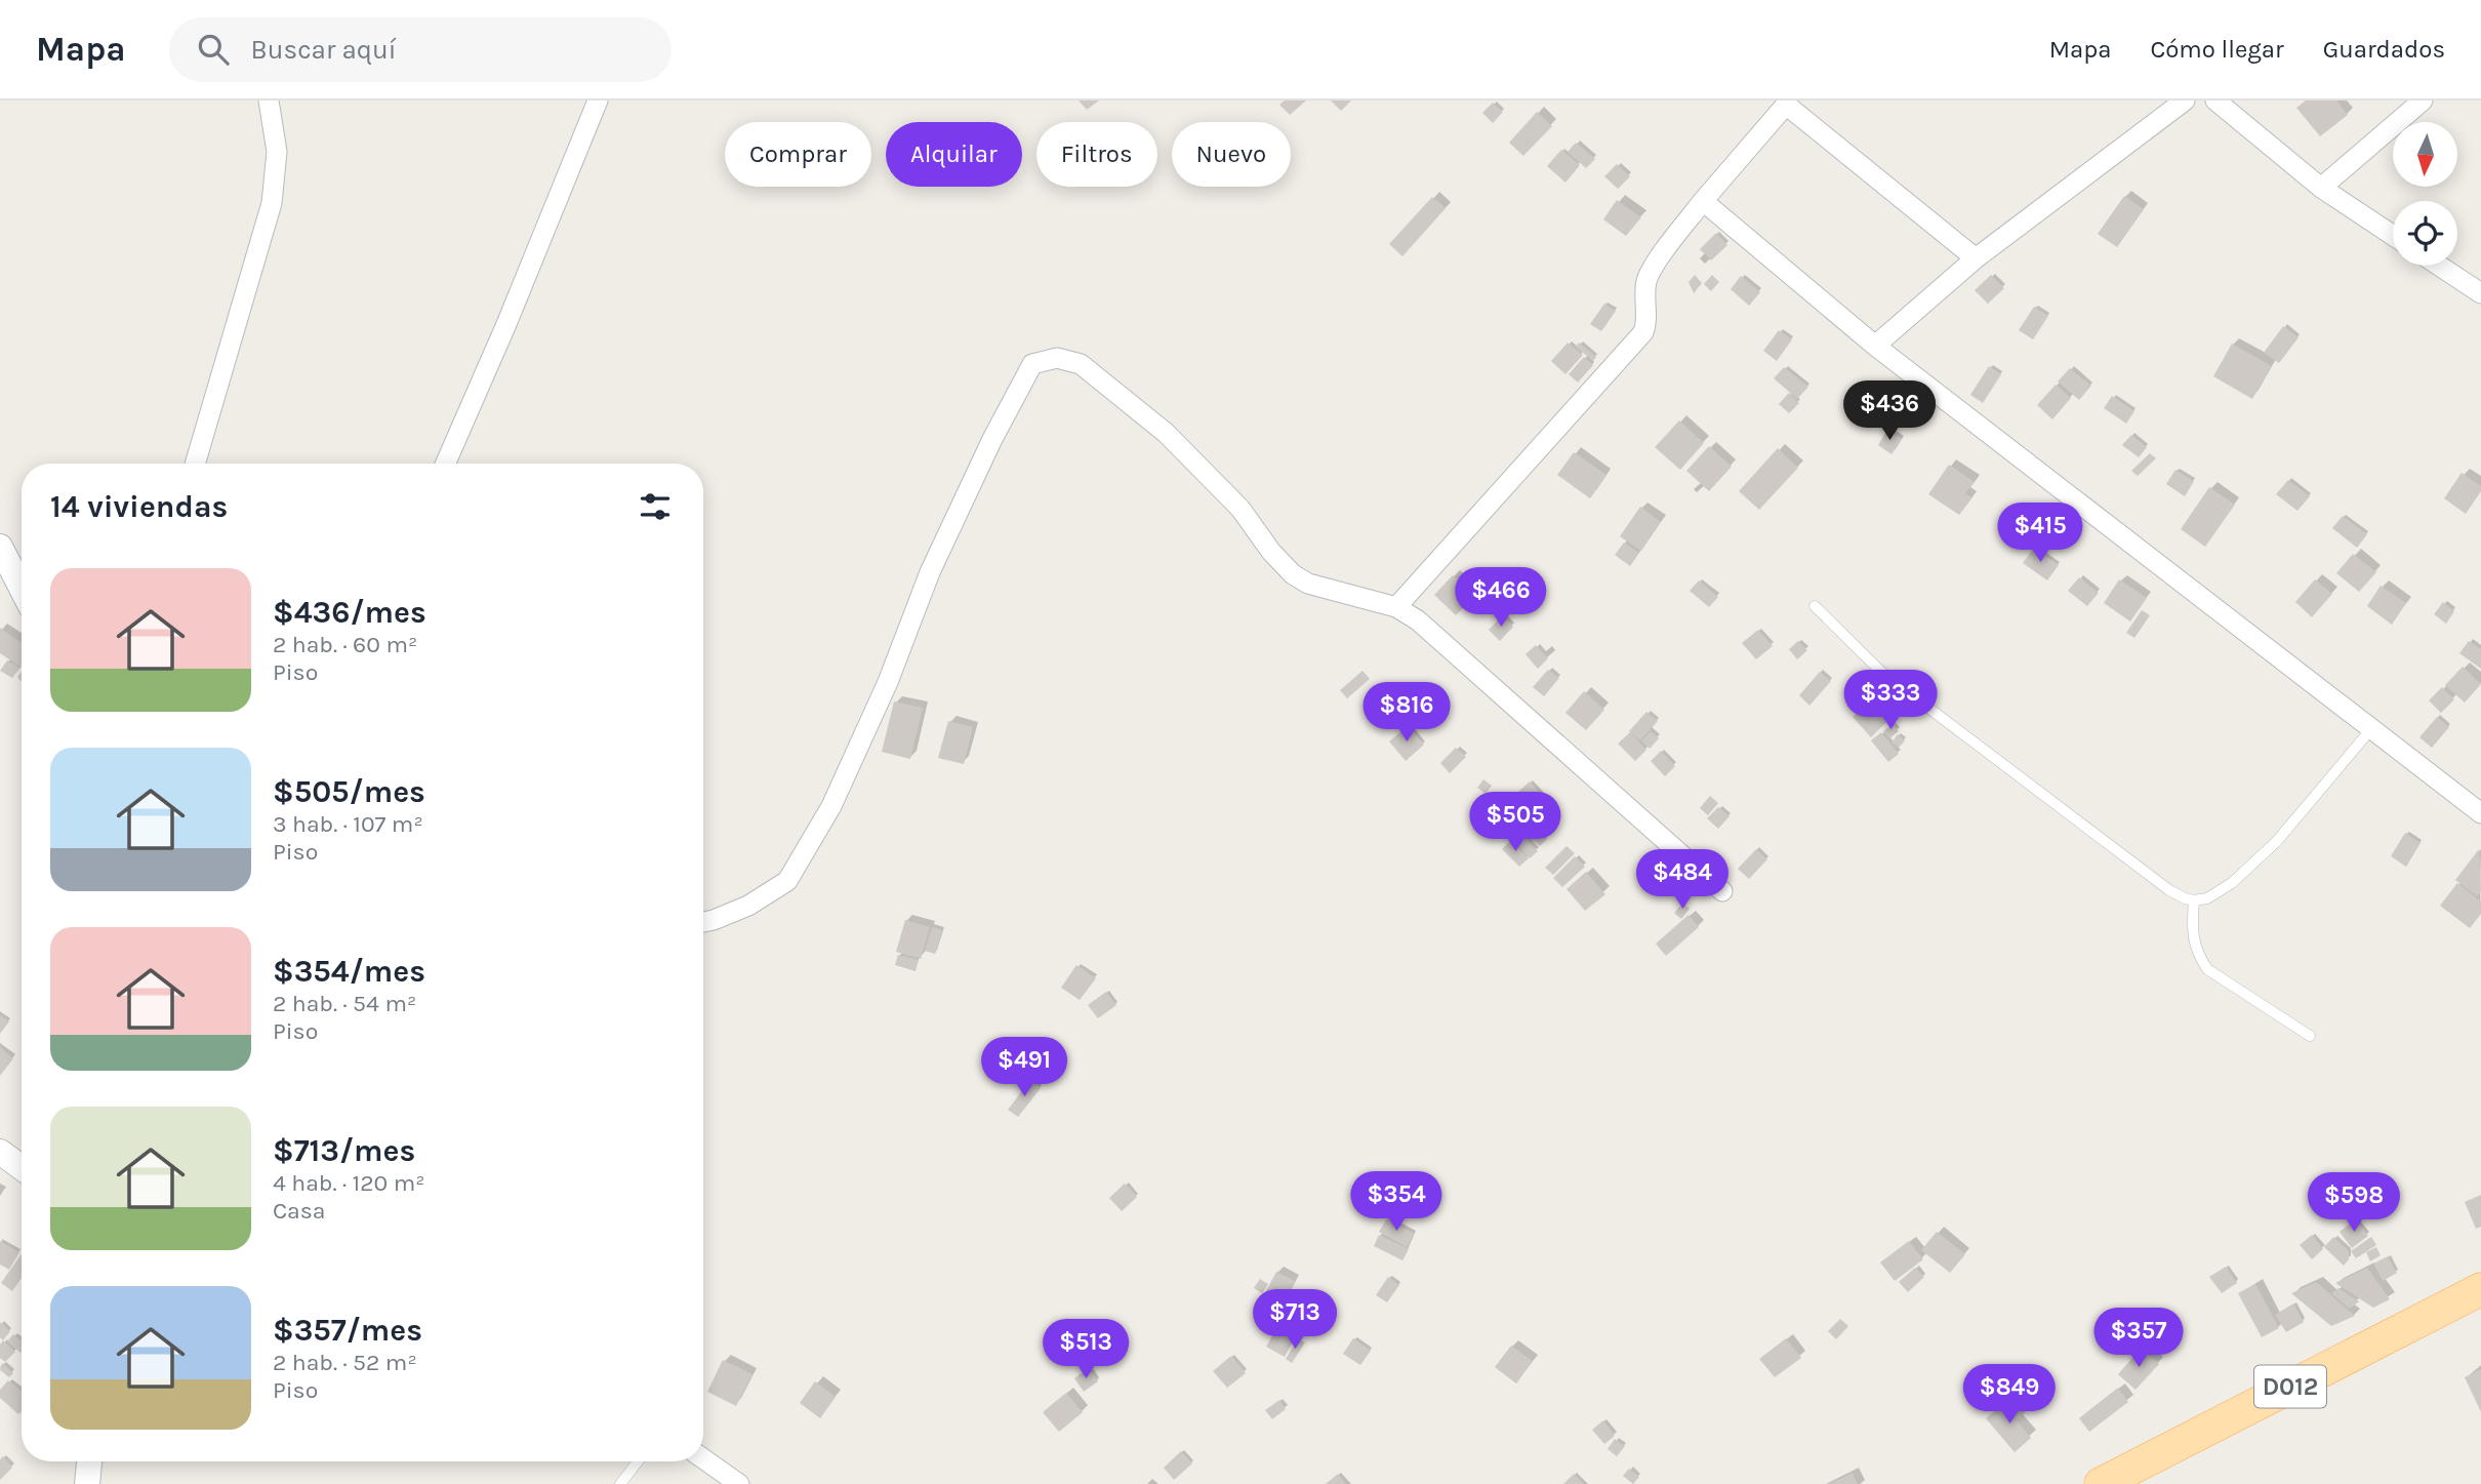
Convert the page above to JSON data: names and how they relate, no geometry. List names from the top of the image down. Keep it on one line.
{"streets":{"main road":["D012"]},"north":"bottom","page":{"header":"Mapa","search":"Buscar aquí","nav":["Mapa","Cómo llegar","Guardados"],"chip":["Comprar","Alquilar","Filtros","Nuevo"],"price":["$436","$415","$466","$333","$816","$505","$484","$491","$354","$598","$713","$357","$513","$849"],"heading":"14 viviendas","list":[{"name":"$436/mes","note":"2 hab. · 60 m² · Piso"},{"name":"$505/mes","note":"3 hab. · 107 m² · Piso"},{"name":"$354/mes","note":"2 hab. · 54 m² · Piso"},{"name":"$713/mes","note":"4 hab. · 120 m² · Casa"},{"name":"$357/mes","note":"2 hab. · 52 m² · Piso"}]}}
